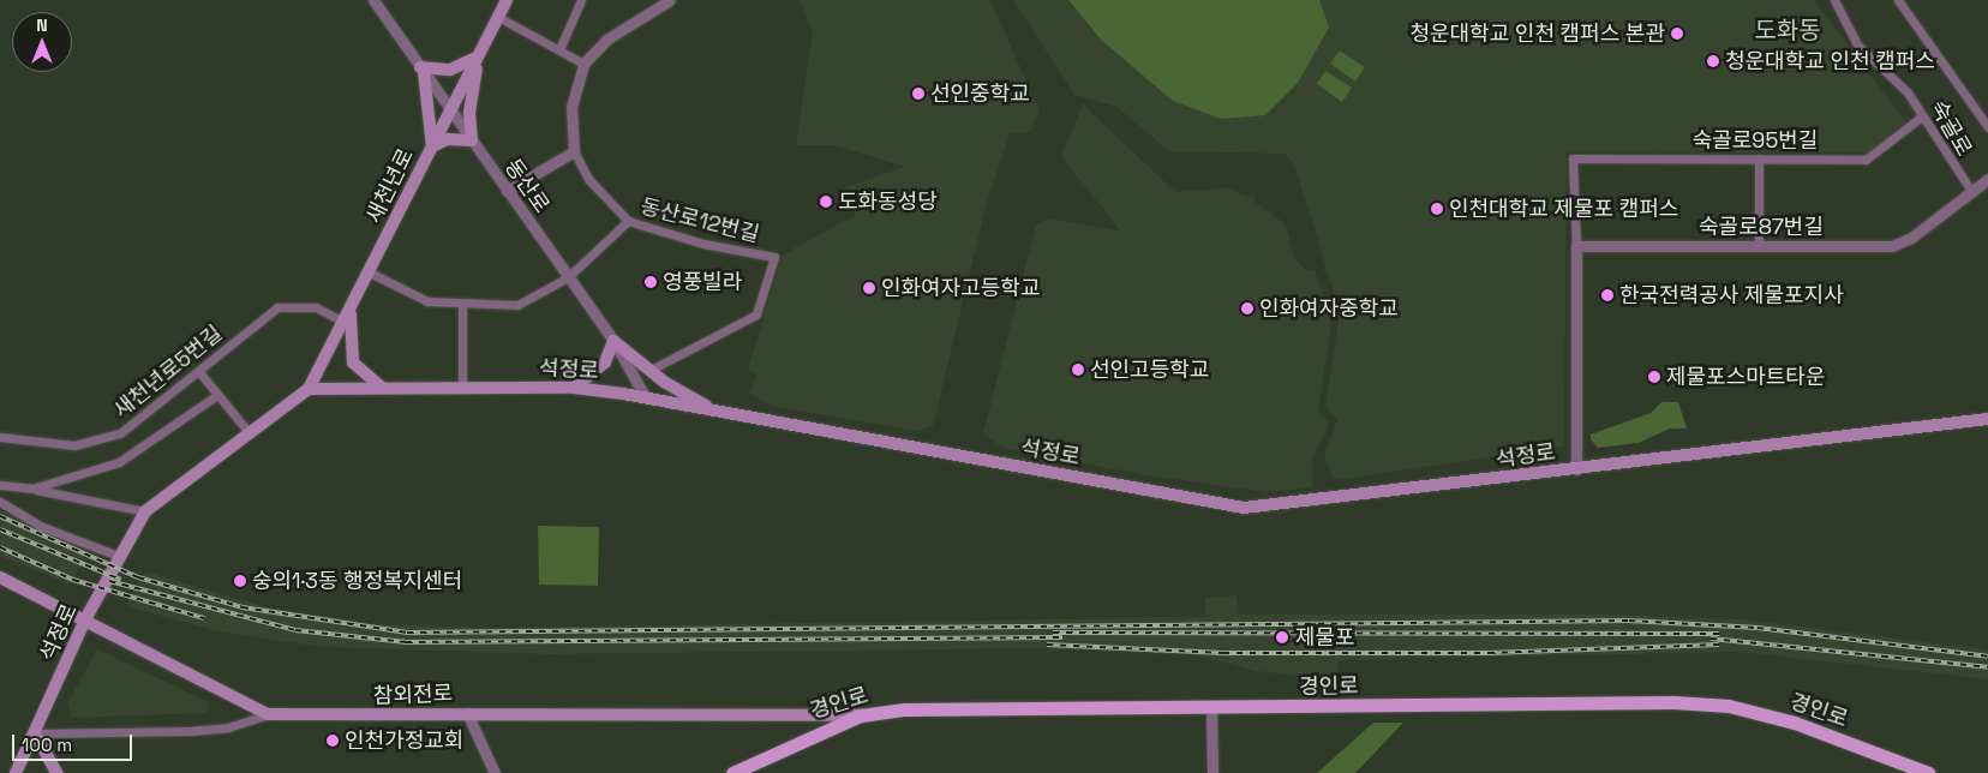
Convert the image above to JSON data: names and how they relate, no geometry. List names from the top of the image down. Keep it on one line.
{"streets":{"main road":["새천년로","석정로","경인로","참외전로"],"street":["숙골로","숙골로95번길","동산로","동산로12번길","숙골로87번길","새천년로5번길"]},"crossings":[["숙골로","숙골로95번길"],["숙골로","숙골로87번길"],["숙골로95번길","숙골로87번길"],["새천년로","동산로"],["새천년로","동산로12번길"],["새천년로","석정로"],["새천년로","새천년로5번길"],["동산로","동산로12번길"],["동산로","석정로"],["석정로","참외전로"],["경인로","참외전로"]],"districts":["도화동"],"places":["청운대학교 인천 캠퍼스 본관","청운대학교 인천 캠퍼스","선인중학교","도화동성당","인천대학교 제물포 캠퍼스","영풍빌라","인화여자고등학교","한국전력공사 제물포지사","인화여자중학교","선인고등학교","제물포스마트타운","숭의1·3동 행정복지센터","제물포","인천가정교회"],"scale_bar":"100 m","north":"top"}
